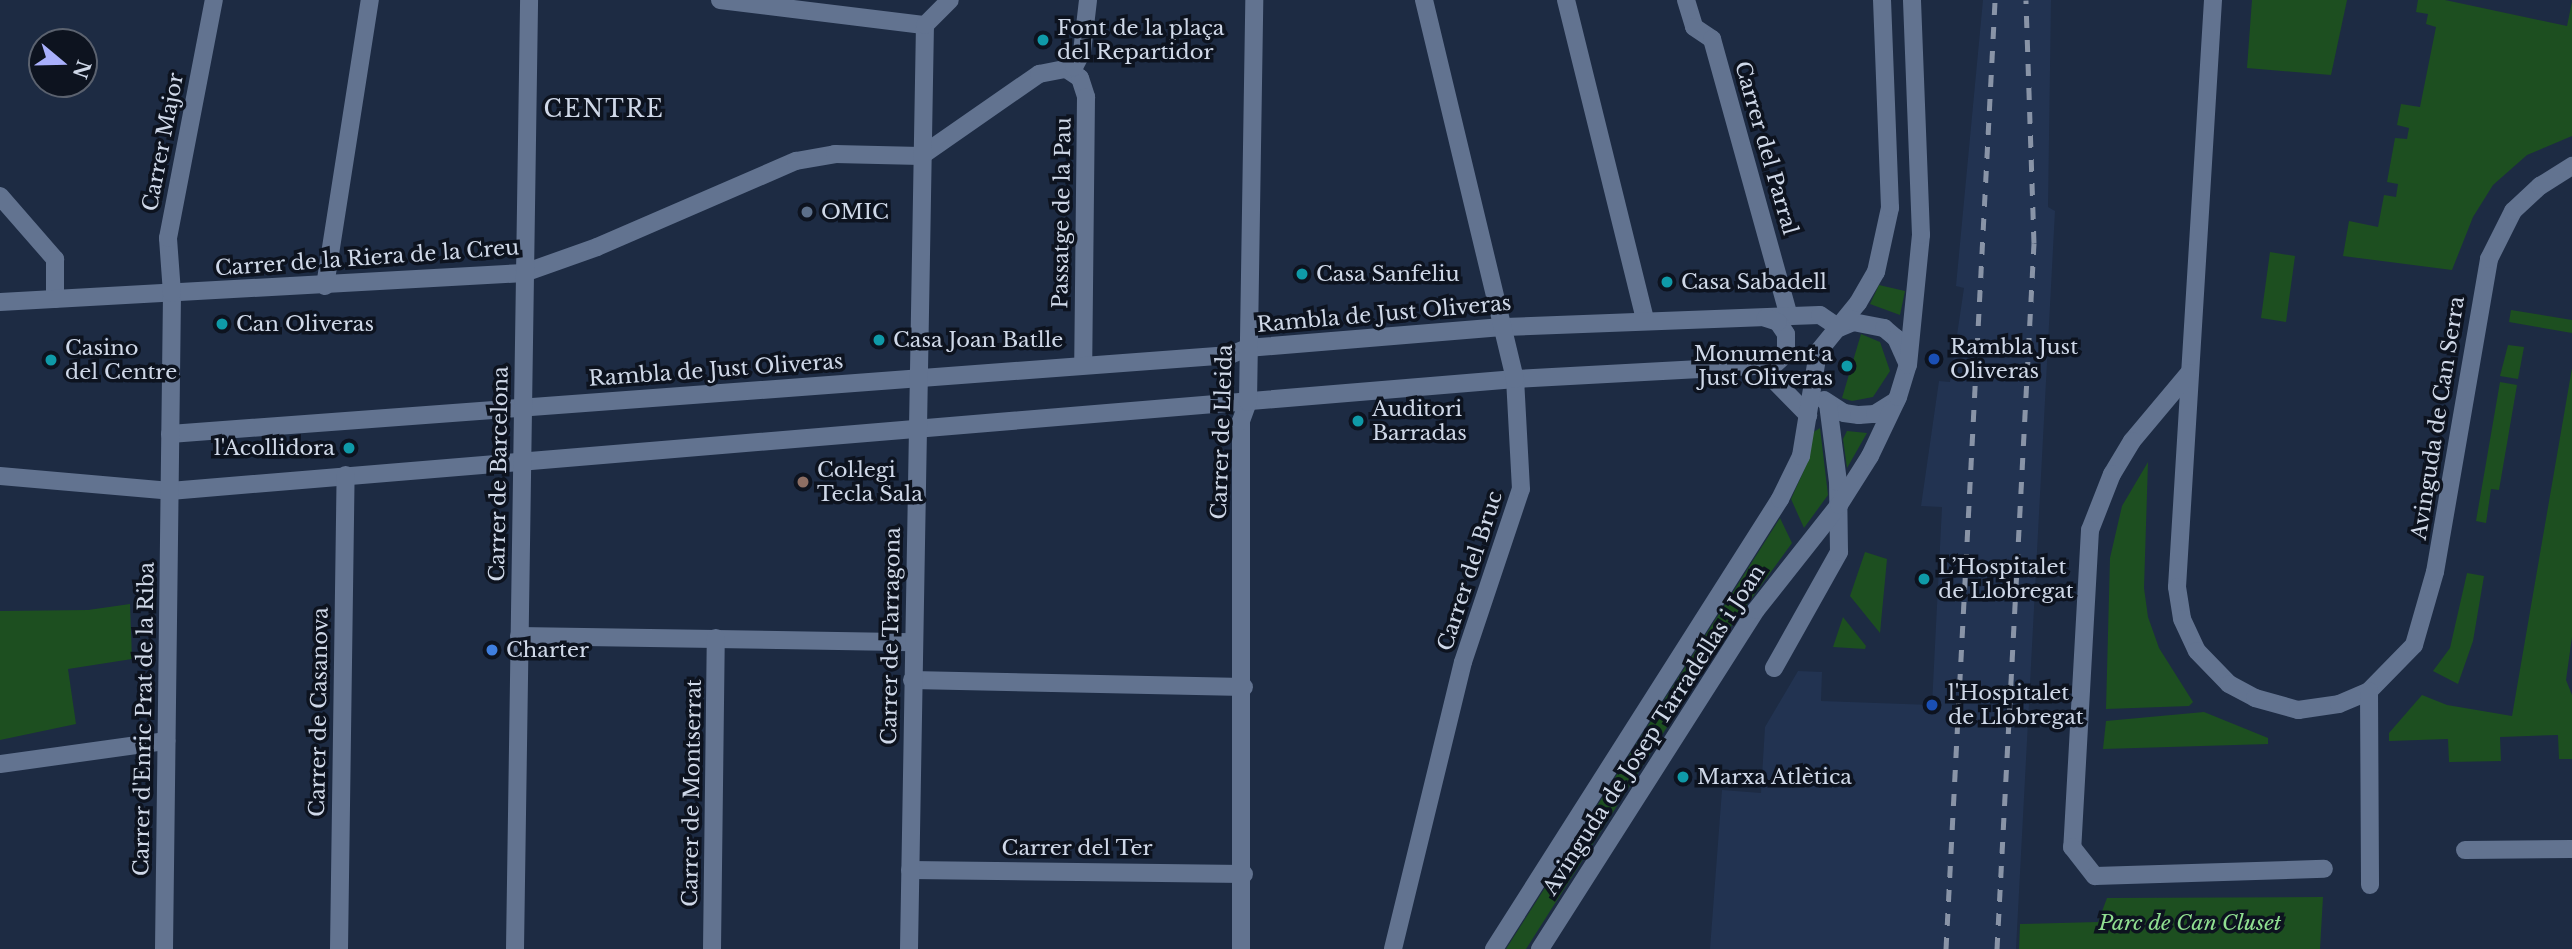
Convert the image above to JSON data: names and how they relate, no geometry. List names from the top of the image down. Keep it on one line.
{"streets":{"street":["Carrer Major","Carrer del Parral","Passatge de la Pau","Carrer de la Riera de la Creu","Rambla de Just Oliveras","Avinguda de Can Serra","Carrer de Lleida","Carrer de Barcelona","Carrer del Bruc","Carrer de Tarragona","Carrer de Casanova","Carrer d'Enric Prat de la Riba","Avinguda de Josep Tarradellas i Joan","Carrer de Montserrat","Carrer del Ter"]},"crossings":[["Carrer Major","Carrer de la Riera de la Creu"],["Carrer del Parral","Rambla de Just Oliveras"],["Passatge de la Pau","Rambla de Just Oliveras"],["Carrer de la Riera de la Creu","Carrer de Barcelona"],["Carrer de la Riera de la Creu","Carrer de Tarragona"],["Rambla de Just Oliveras","Carrer de Lleida"],["Rambla de Just Oliveras","Carrer de Barcelona"],["Rambla de Just Oliveras","Carrer del Bruc"],["Rambla de Just Oliveras","Carrer de Tarragona"],["Rambla de Just Oliveras","Avinguda de Josep Tarradellas i Joan"],["Carrer de Lleida","Carrer del Ter"],["Carrer de Tarragona","Carrer del Ter"]],"districts":["CENTRE"],"parks":["Parc de Can Cluset"],"places":["Font de la plaça del Repartidor","OMIC","Casa Sanfeliu","Casa Sabadell","Can Oliveras","Casa Joan Batlle","Rambla Just Oliveras","Casino del Centre","Monument a Just Oliveras","Auditori Barradas","l'Acollidora","Col·legi Tecla Sala","L’Hospitalet de Llobregat","Charter","l'Hospitalet de Llobregat","Marxa Atlètica"],"north":"right"}
